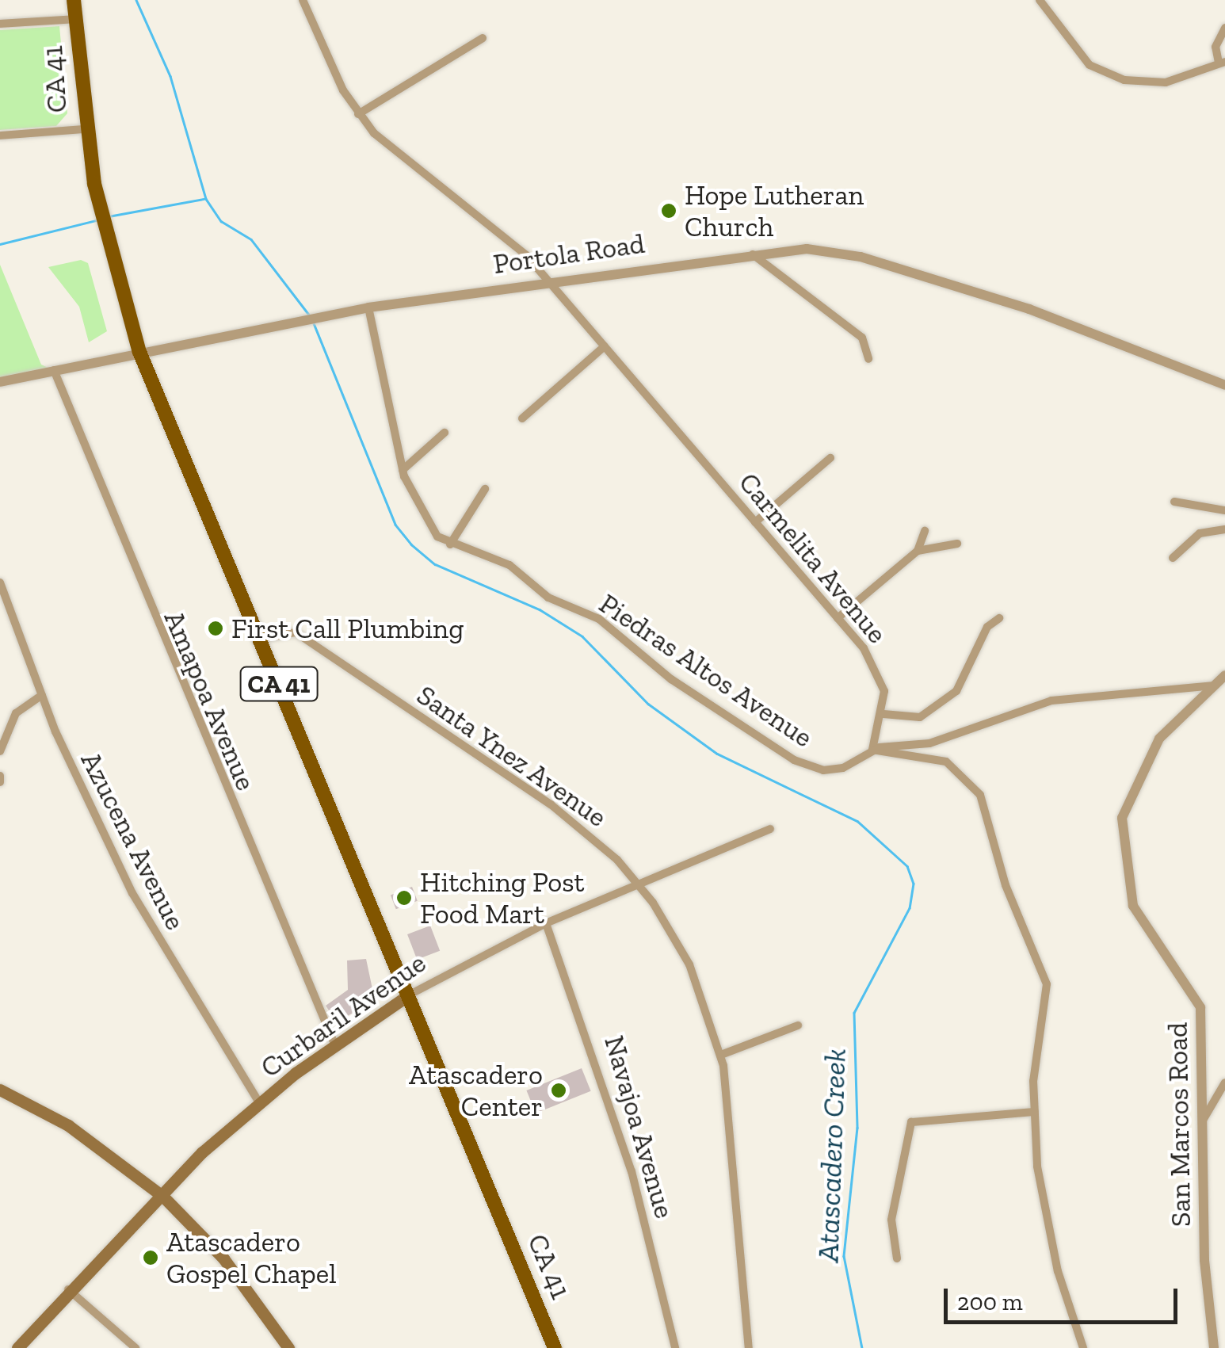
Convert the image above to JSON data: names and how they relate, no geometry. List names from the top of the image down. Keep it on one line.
{"streets":{"main road":["CA 41","Curbaril Avenue"],"street":["Portola Road","Carmelita Avenue","Piedras Altos Avenue","Amapoa Avenue","Santa Ynez Avenue","Azucena Avenue","San Marcos Road","Navajoa Avenue"]},"crossings":[["CA 41","Portola Road"],["CA 41","Santa Ynez Avenue"],["CA 41","Curbaril Avenue"],["Portola Road","Carmelita Avenue"],["Portola Road","Piedras Altos Avenue"],["Portola Road","Amapoa Avenue"],["Carmelita Avenue","Piedras Altos Avenue"],["Amapoa Avenue","Curbaril Avenue"],["Santa Ynez Avenue","Curbaril Avenue"],["Azucena Avenue","Curbaril Avenue"],["Curbaril Avenue","Navajoa Avenue"]],"water":["Atascadero Creek"],"places":["Hope Lutheran Church","First Call Plumbing","Hitching Post Food Mart","Atascadero Center","Atascadero Gospel Chapel"],"scale_bar":"200 m"}
